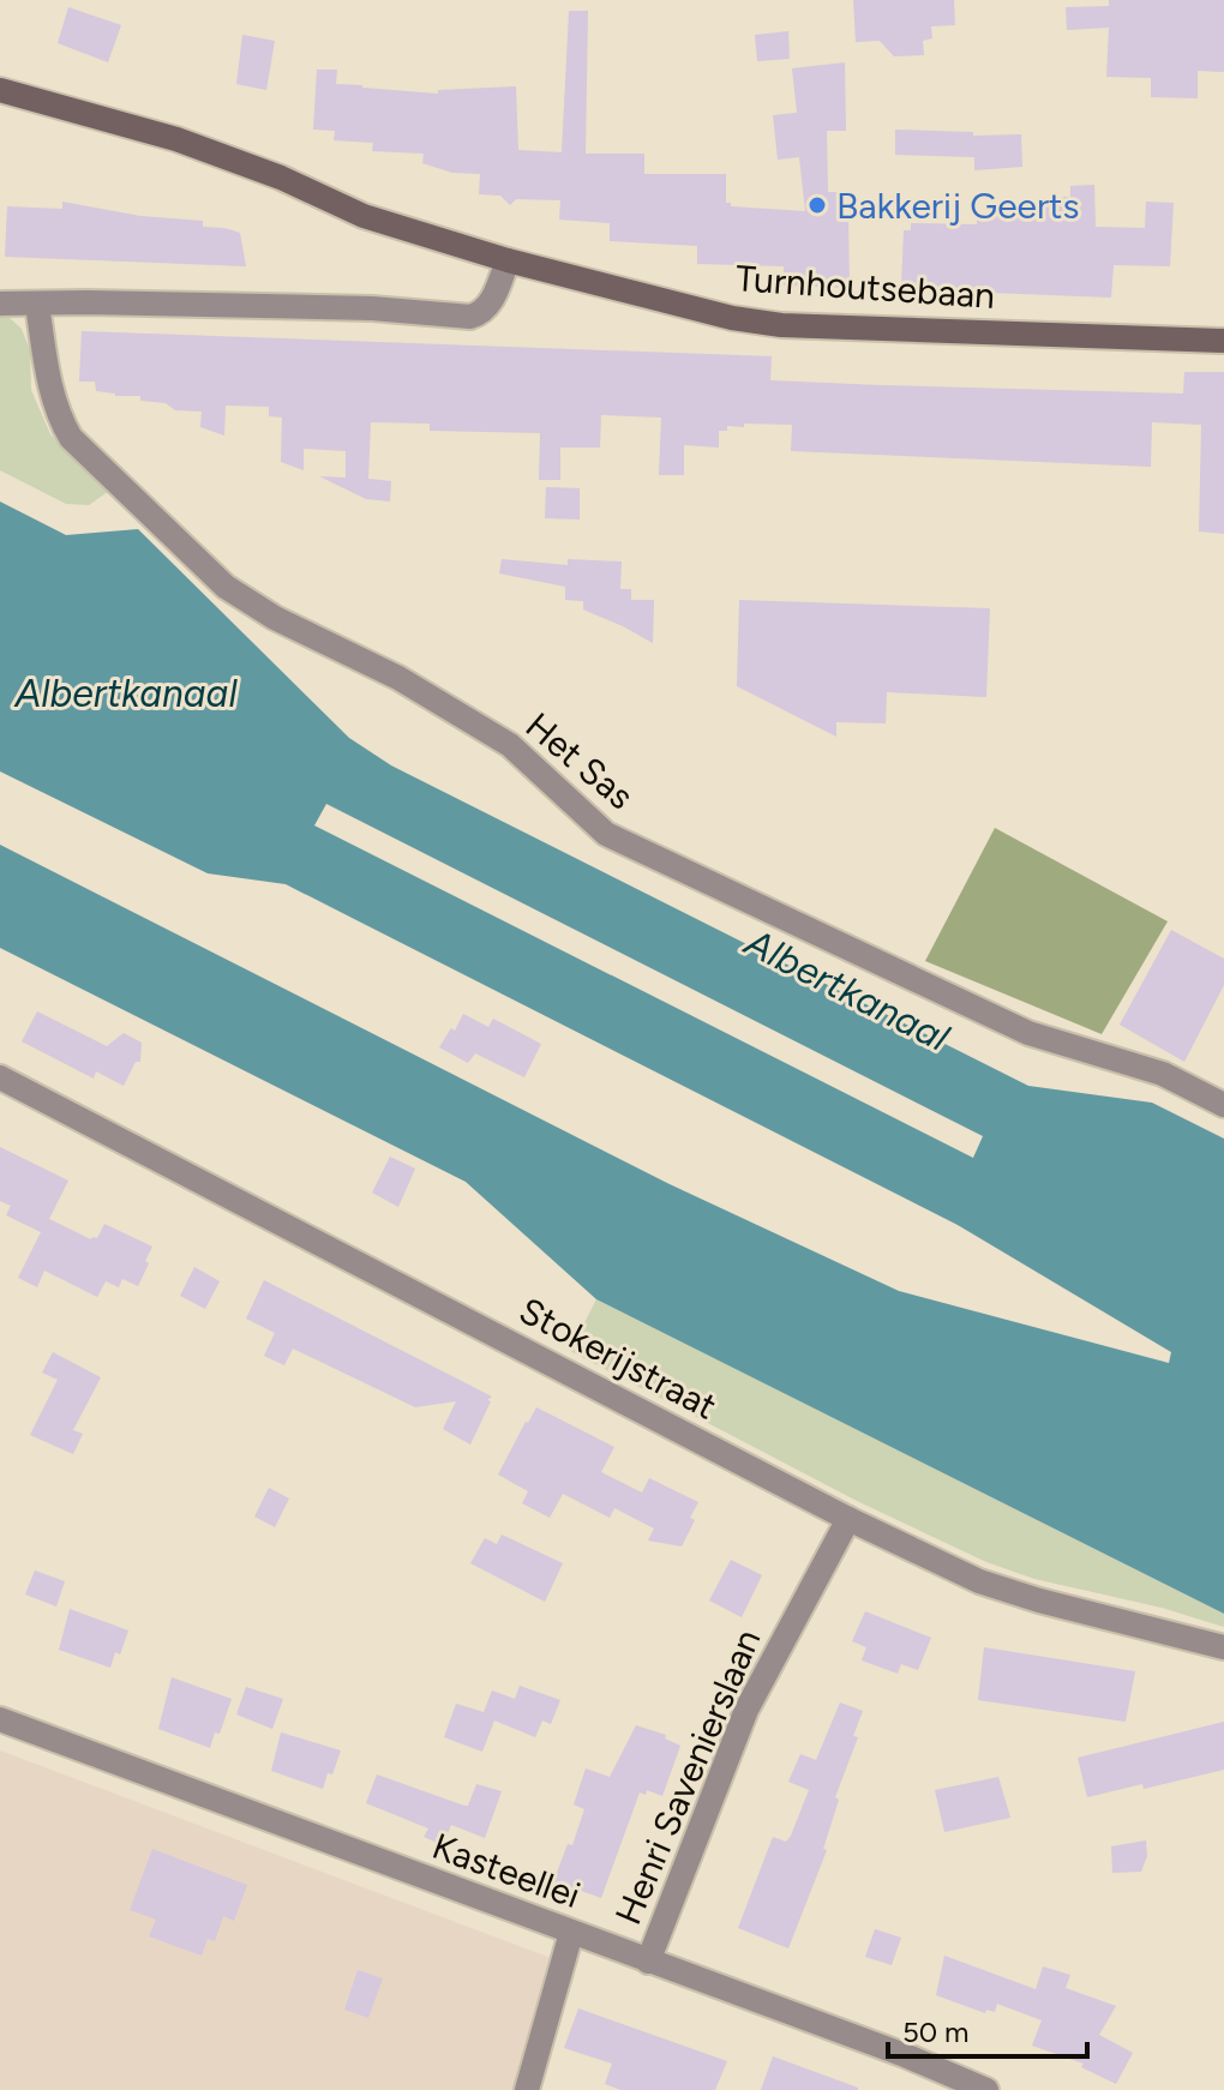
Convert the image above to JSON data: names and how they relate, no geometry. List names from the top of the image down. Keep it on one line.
{"streets":{"main road":["Turnhoutsebaan"],"street":["Het Sas","Stokerijstraat","Henri Savenierslaan","Kasteellei"]},"crossings":[["Stokerijstraat","Henri Savenierslaan"],["Henri Savenierslaan","Kasteellei"]],"water":["Albertkanaal"],"places":["Bakkerij Geerts"],"scale_bar":"50 m"}
